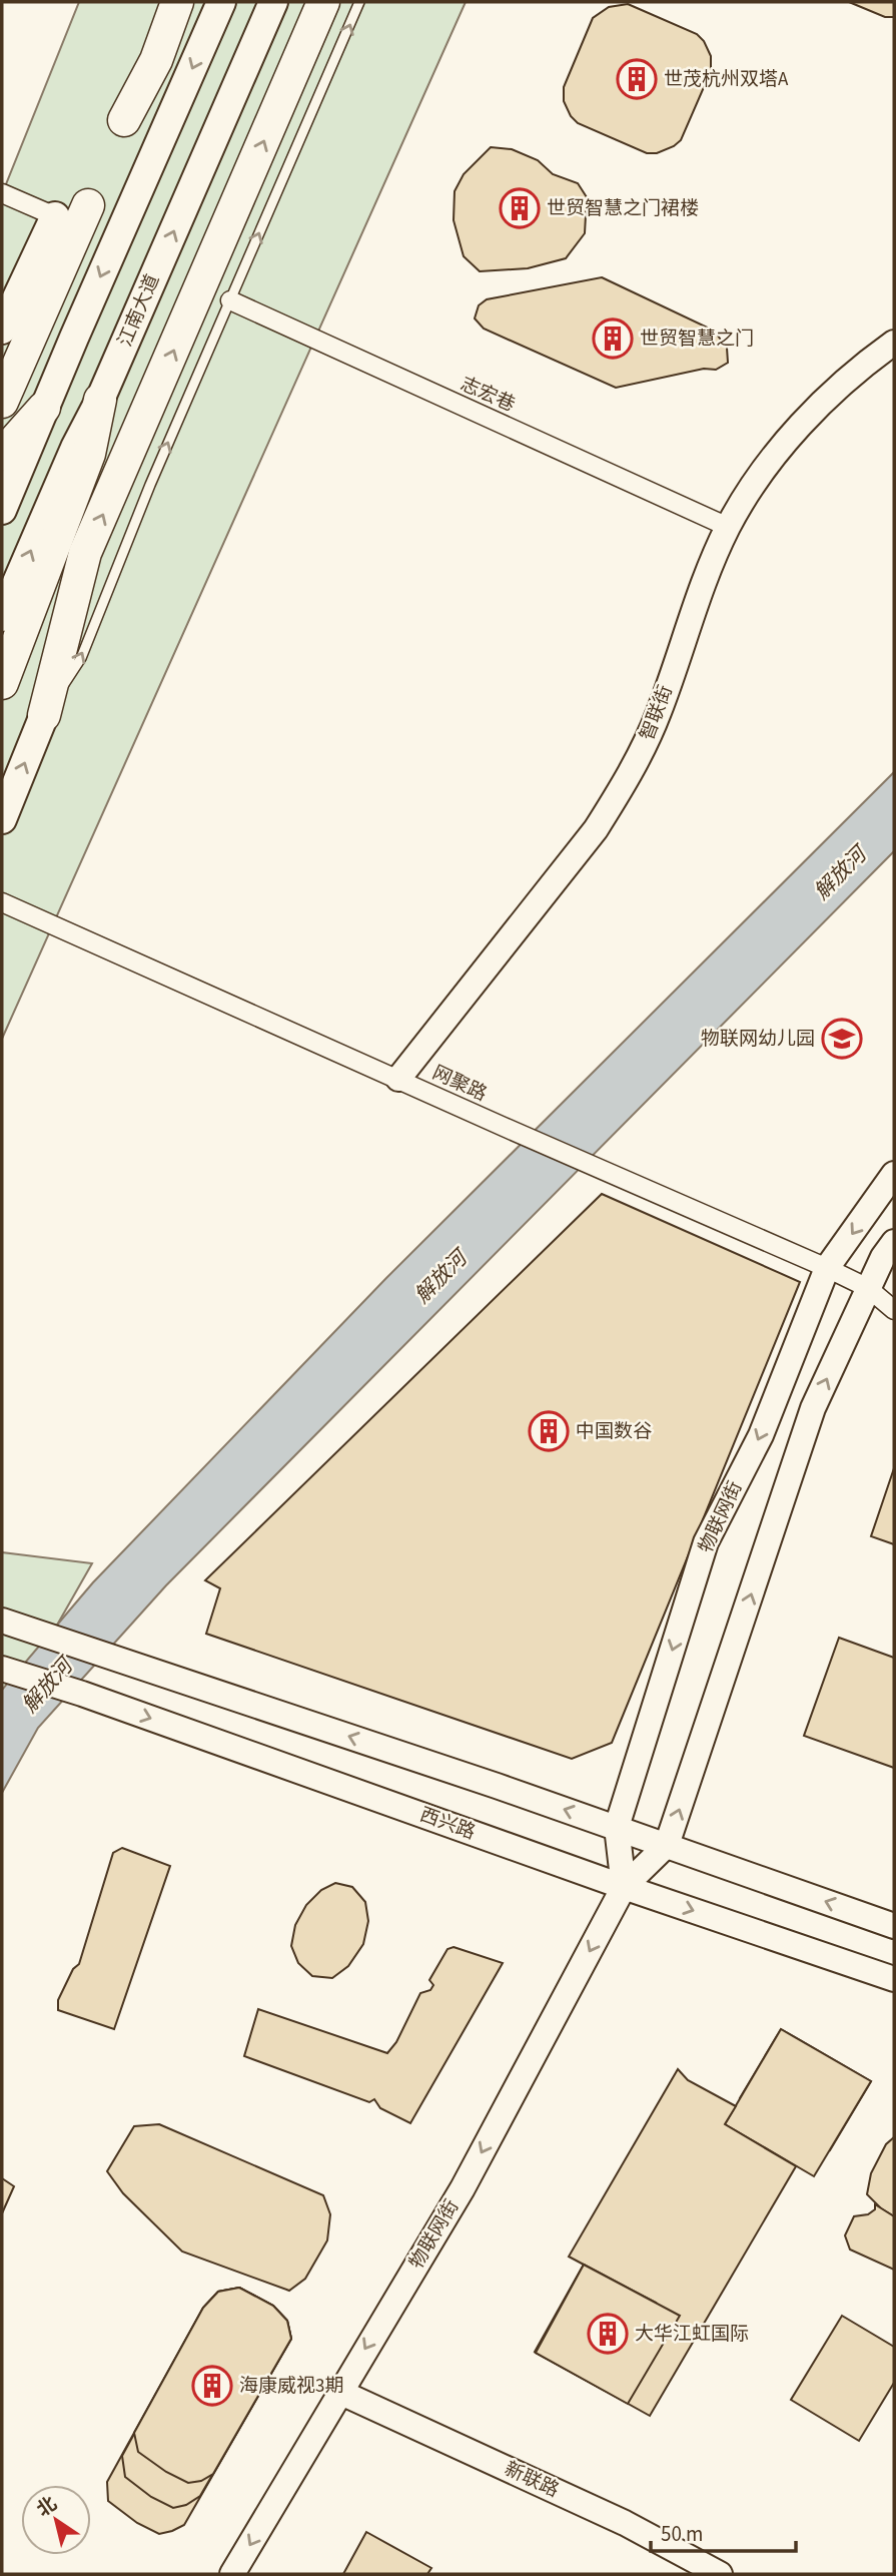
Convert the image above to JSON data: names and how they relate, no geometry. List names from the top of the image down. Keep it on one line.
{"streets":{"main road":["江南大道"],"street":["志宏巷","智联街","网聚路","物联网街","西兴路","新联路"]},"crossings":[["志宏巷","智联街"],["智联街","网聚路"],["网聚路","物联网街"],["物联网街","西兴路"],["物联网街","新联路"]],"water":["解放河"],"places":{"building":["世茂杭州双塔A","世贸智慧之门裙楼","世贸智慧之门","中国数谷","大华江虹国际","海康威视3期"],"school or university":["物联网幼儿园"]},"scale_bar":"50 m","north":"top left"}
